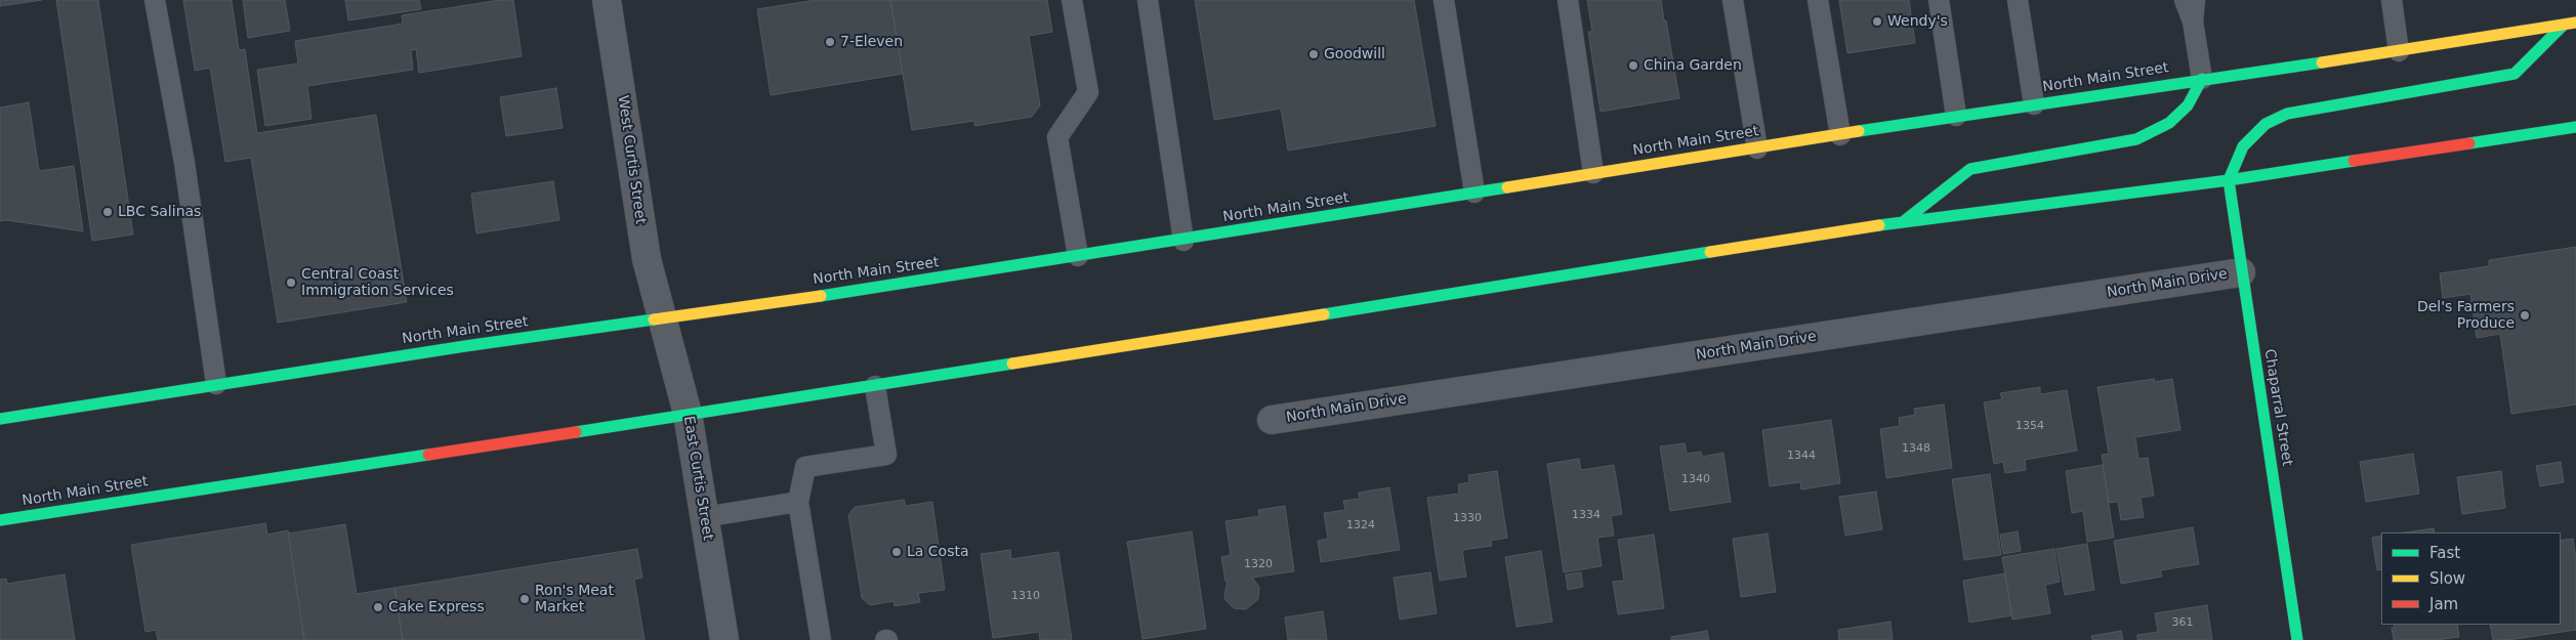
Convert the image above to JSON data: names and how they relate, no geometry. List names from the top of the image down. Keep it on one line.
{"streets":{"main road":["North Main Street","Chaparral Street"],"street":["West Curtis Street","North Main Drive","East Curtis Street"]},"crossings":[["North Main Street","West Curtis Street"],["North Main Street","Chaparral Street"],["North Main Street","East Curtis Street"],["West Curtis Street","East Curtis Street"],["North Main Drive","Chaparral Street"]],"places":["Wendy's","7-Eleven","Goodwill","China Garden","LBC Salinas","Central Coast Immigration Services","Del's Farmers Produce","La Costa","Ron's Meat Market","Cake Express"],"house_numbers":["1354","1348","1344","1340","1334","1330","1324","1320","1310","361"],"legend":["Fast","Slow","Jam"]}
